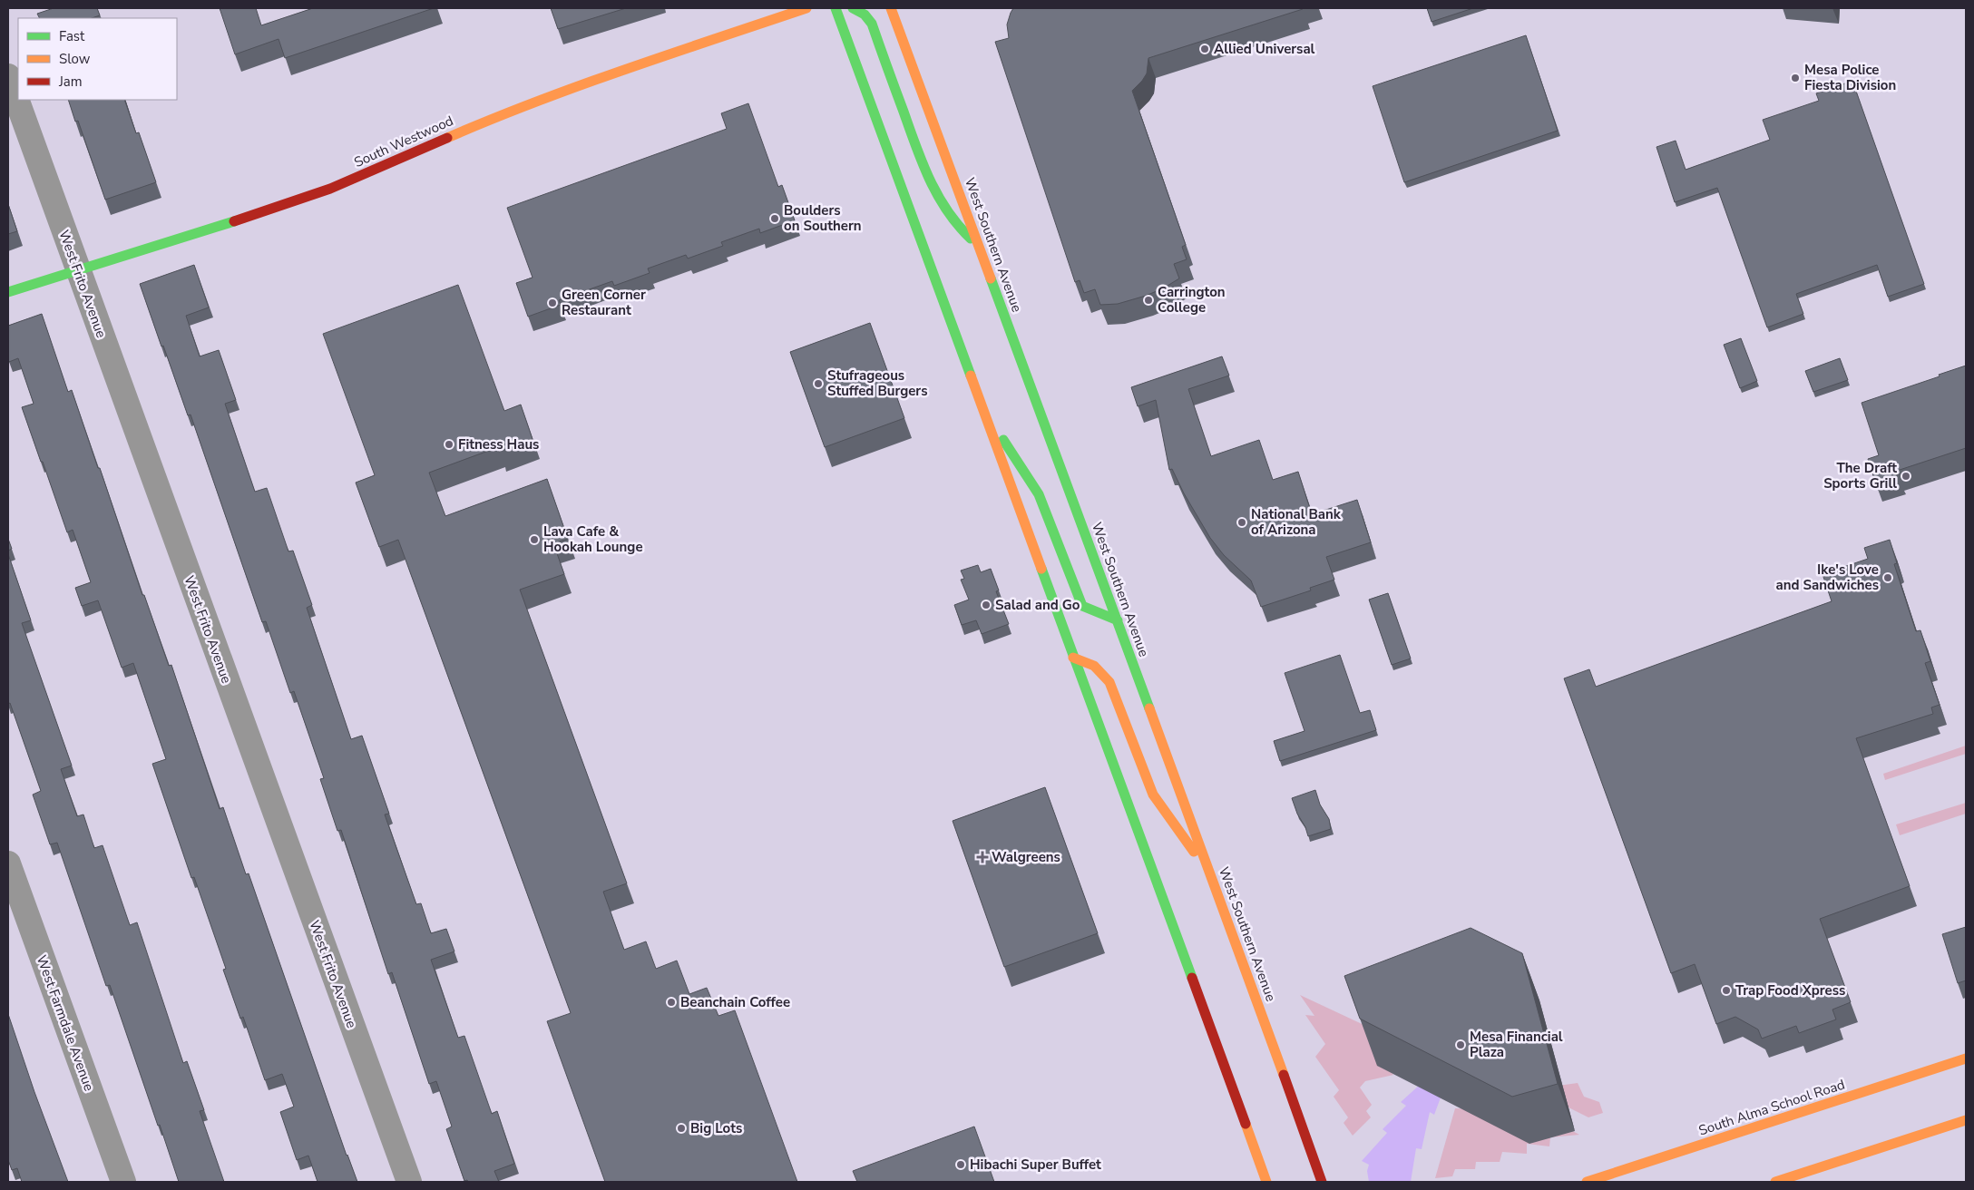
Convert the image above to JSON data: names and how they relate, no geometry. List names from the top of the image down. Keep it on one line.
{"streets":{"main road":["South Westwood","West Southern Avenue","South Alma School Road"],"street":["West Frito Avenue","West Farmdale Avenue"]},"crossings":[["South Westwood","West Frito Avenue"]],"places":{"other":["Allied Universal","Mesa Police Fiesta Division","Boulders on Southern","Carrington College","Green Corner Restaurant","Stufrageous Stuffed Burgers","Fitness Haus","The Draft Sports Grill","National Bank of Arizona","Lava Cafe & Hookah Lounge","Ike's Love and Sandwiches","Salad and Go","Trap Food Xpress","Beanchain Coffee","Mesa Financial Plaza","Big Lots","Hibachi Super Buffet"],"health":["Walgreens"]},"legend":["Fast","Slow","Jam"]}
